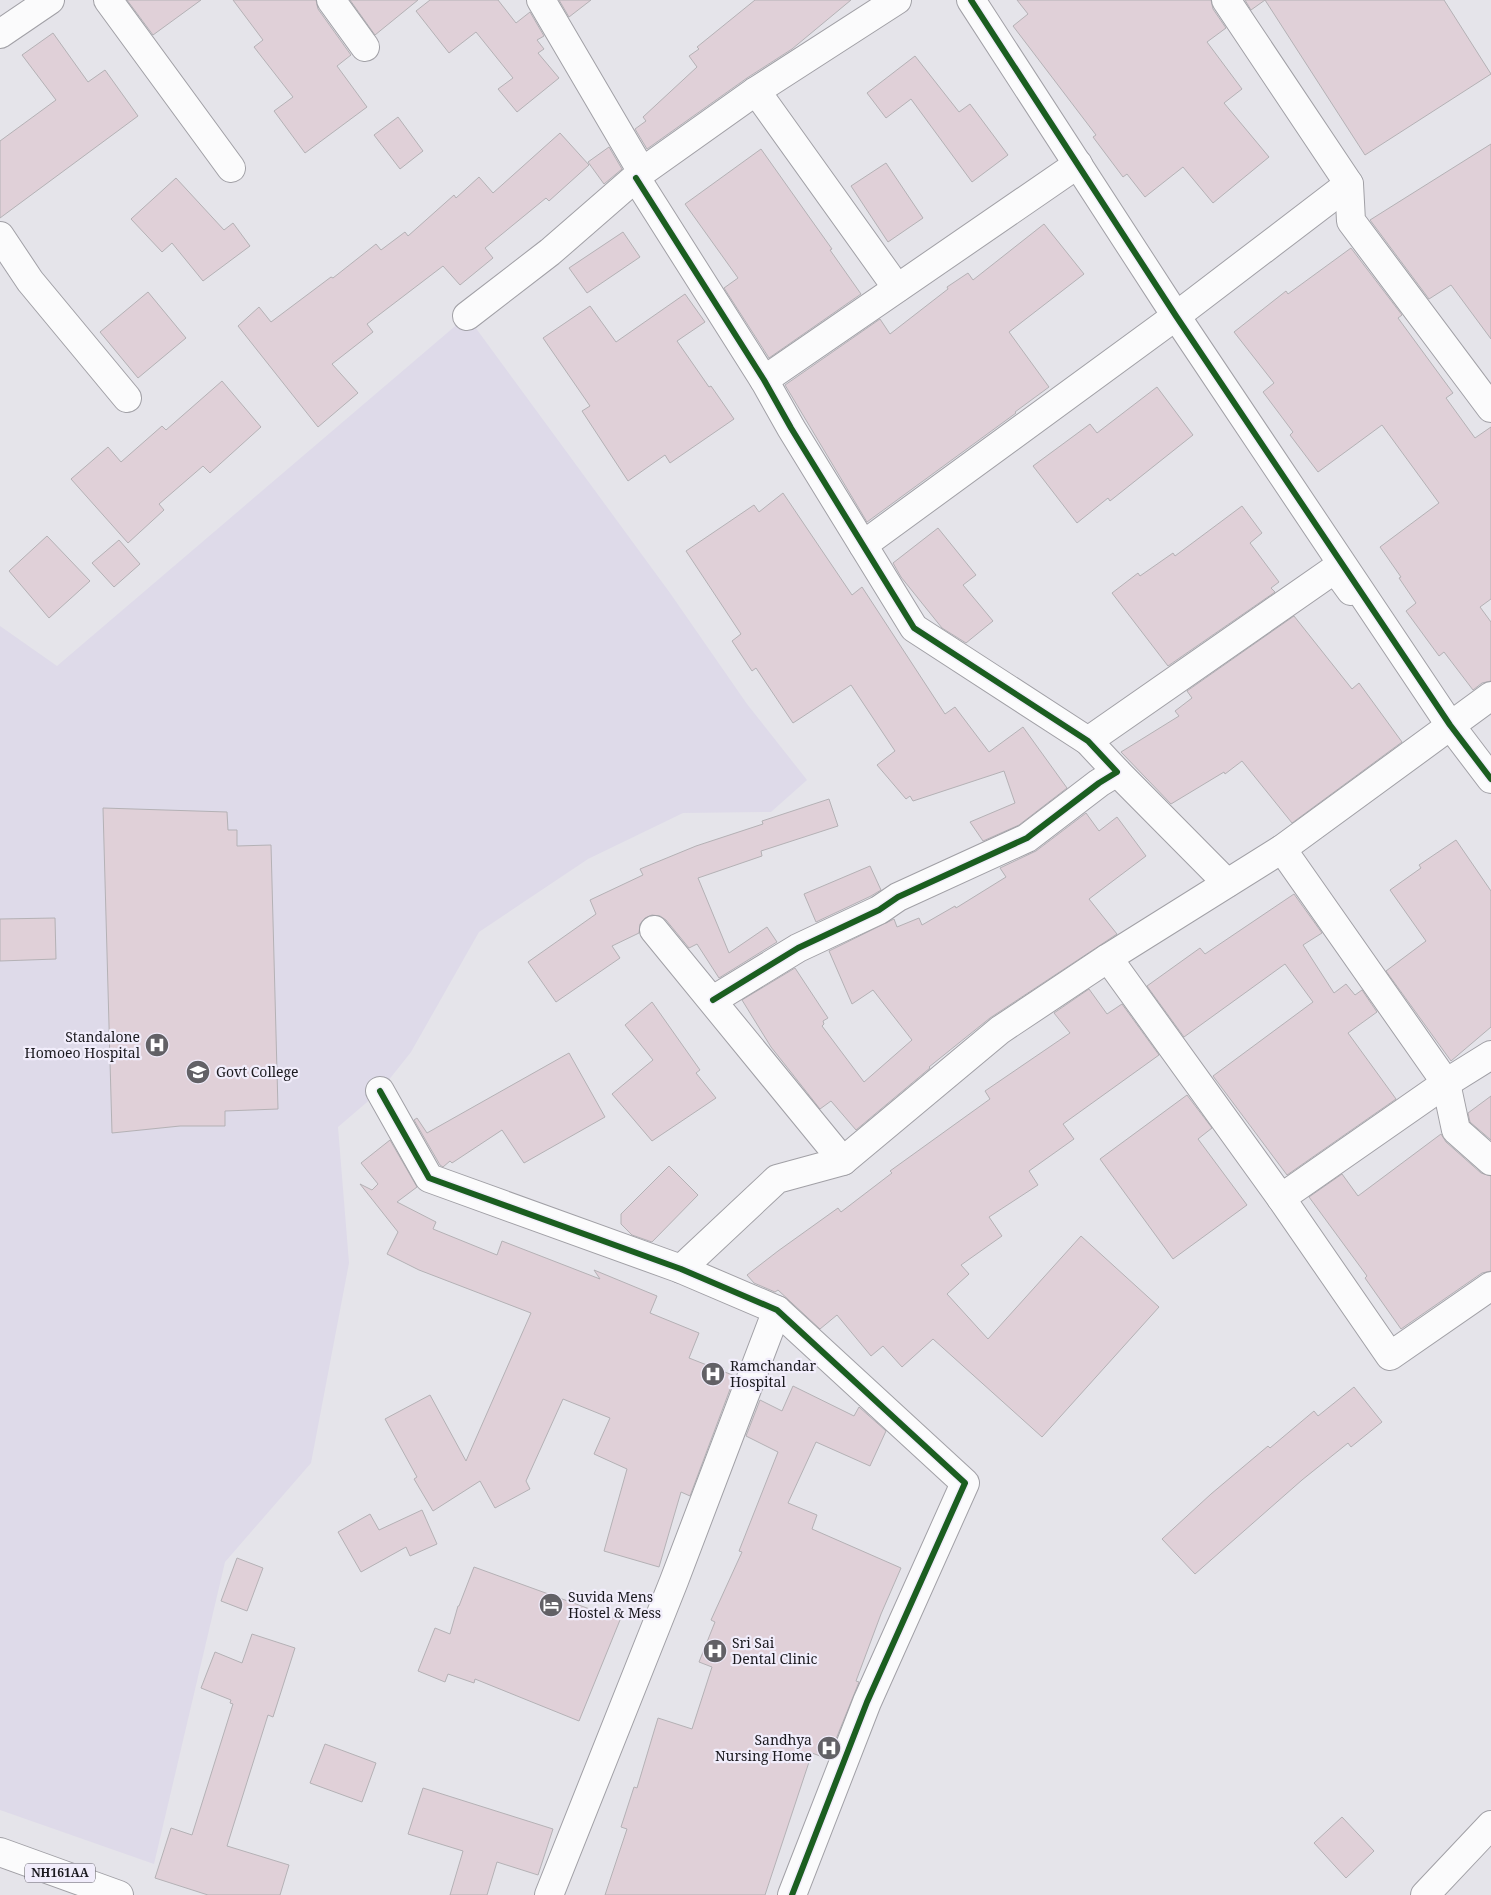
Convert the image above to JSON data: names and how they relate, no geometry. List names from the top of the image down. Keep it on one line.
{"streets":{"main road":["NH161AA"]},"places":{"hospital":["Standalone Homoeo Hospital","Ramchandar Hospital","Sri Sai Dental Clinic","Sandhya Nursing Home"],"school or university":["Govt College"],"hotel":["Suvida Mens Hostel & Mess"]}}
